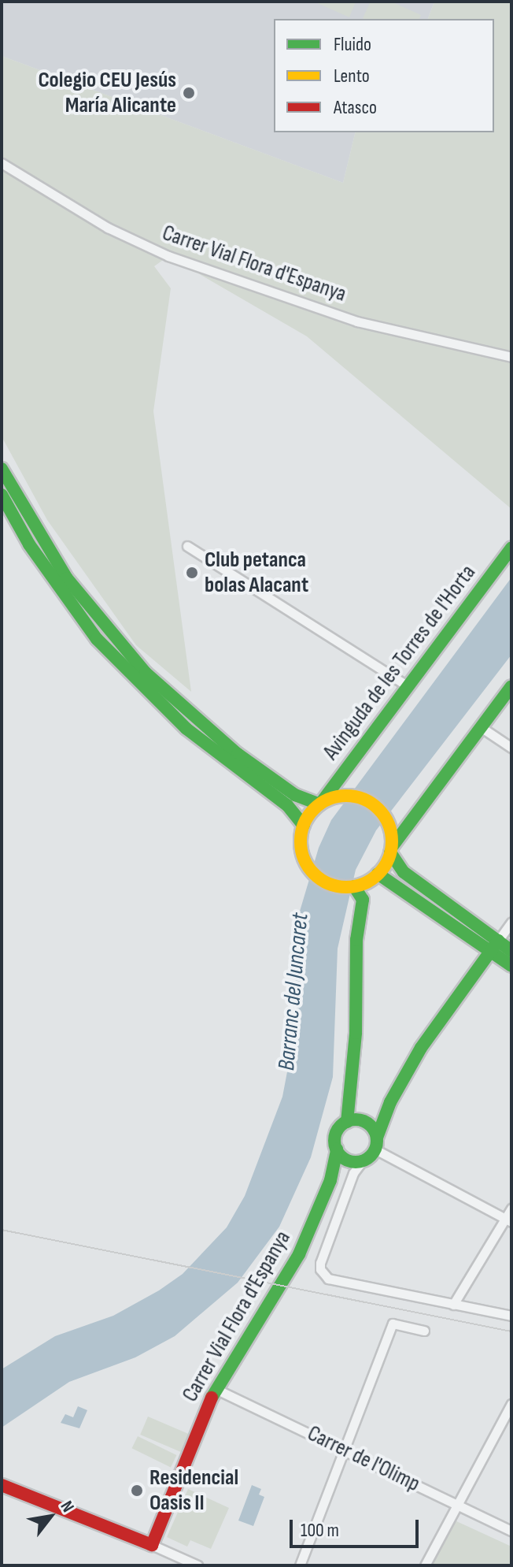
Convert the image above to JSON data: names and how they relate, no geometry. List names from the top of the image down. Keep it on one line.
{"streets":{"main road":["Carrer Vial Flora d'Espanya","Avinguda de les Torres de l'Horta"],"street":["Carrer de l'Olimp"]},"crossings":[["Carrer Vial Flora d'Espanya","Carrer de l'Olimp"]],"water":["Barranc del Juncaret"],"places":["Colegio CEU Jesús María Alicante","Club petanca bolas Alacant","Residencial Oasis II"],"legend":["Fluido","Lento","Atasco"],"scale_bar":"100 m","north":"top right"}
